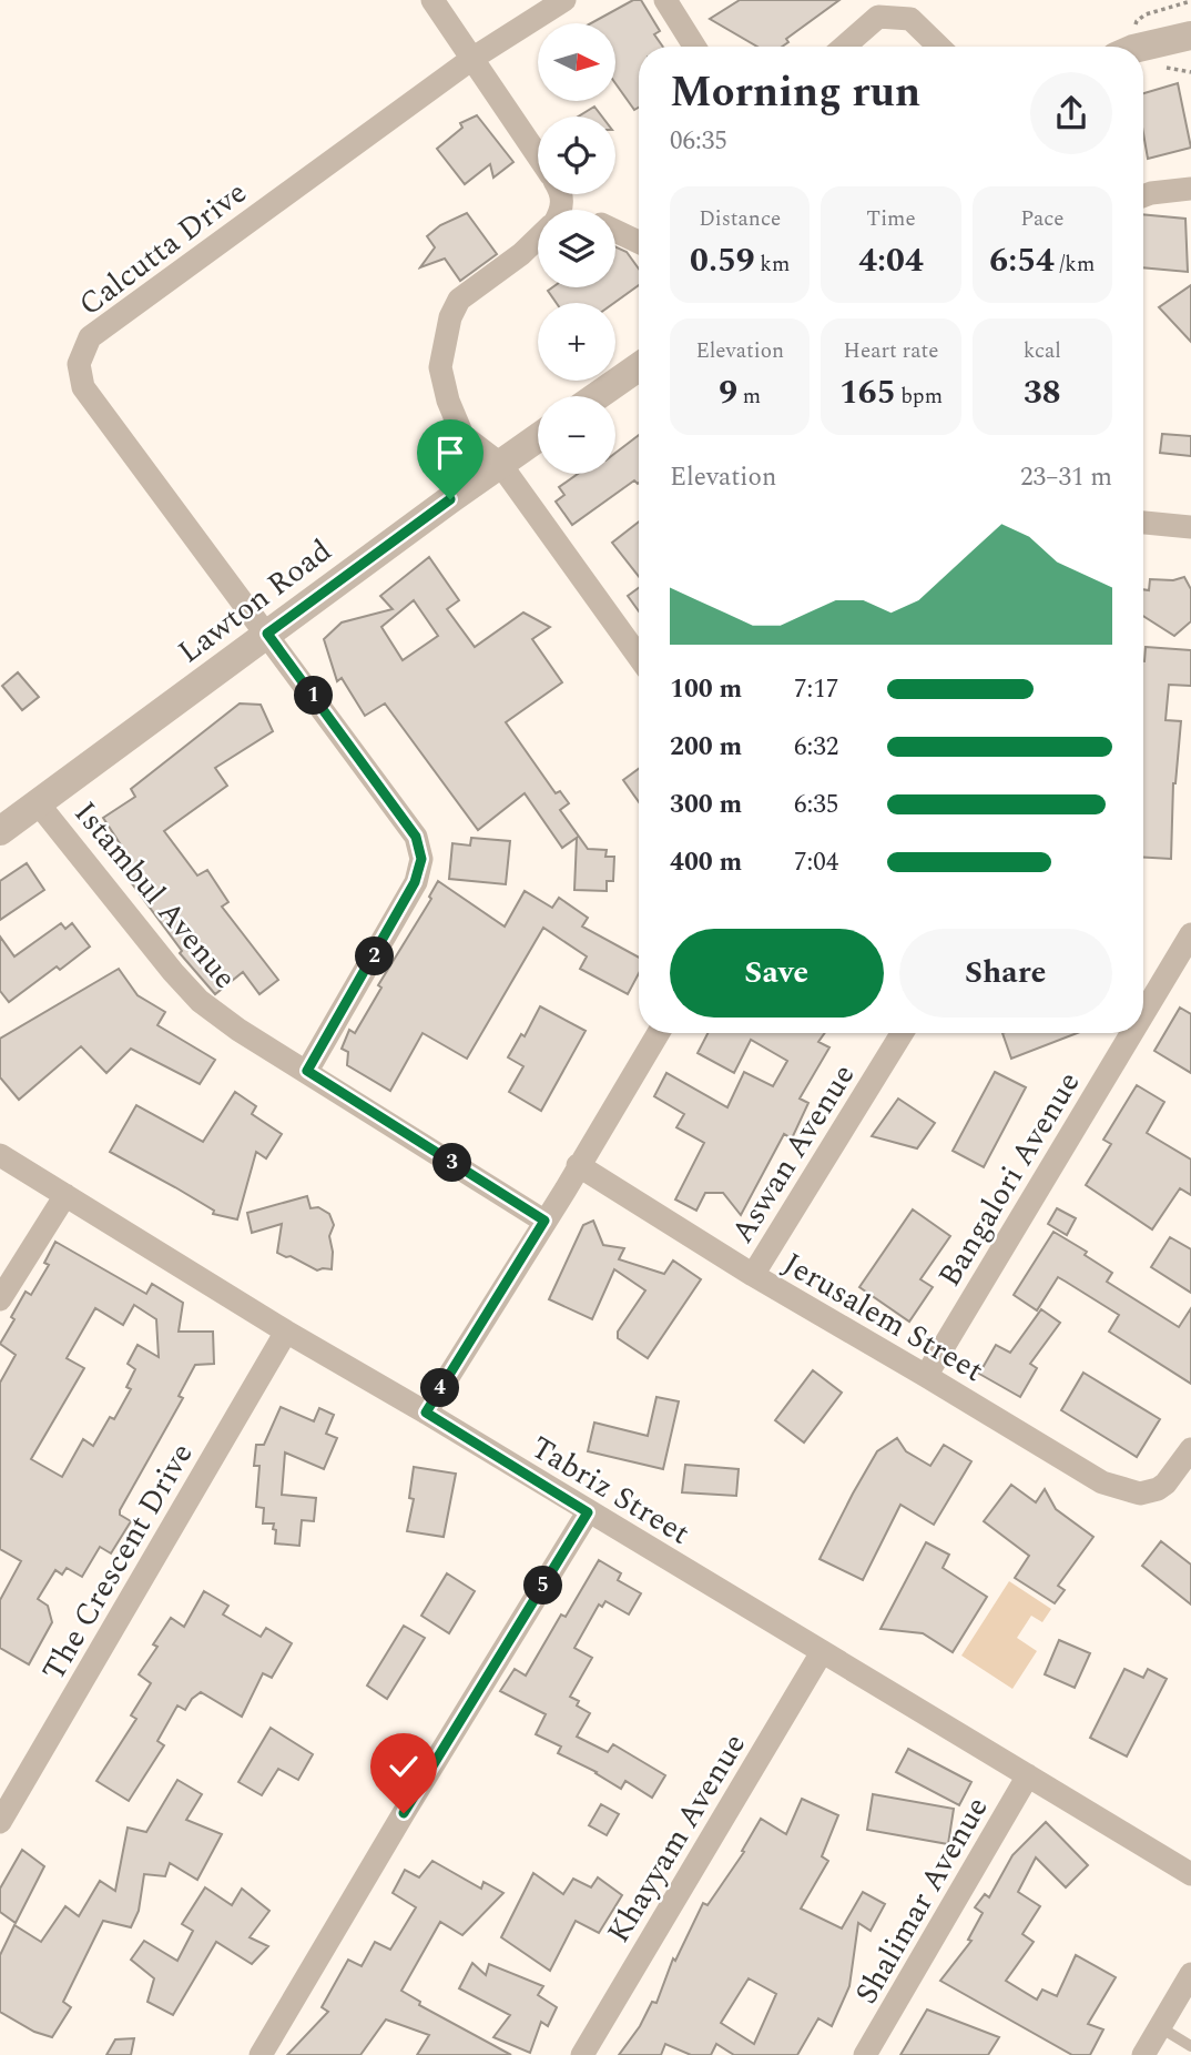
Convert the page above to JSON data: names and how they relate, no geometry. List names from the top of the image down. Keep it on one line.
{"streets":{"street":["Calcutta Drive","Lawton Road","Istambul Avenue","Aswan Avenue","Bangalori Avenue","Jerusalem Street","Tabriz Street","The Crescent Drive","Khayyam Avenue","Shalimar Avenue"]},"crossings":[["Calcutta Drive","Lawton Road"],["Calcutta Drive","Istambul Avenue"],["Lawton Road","Istambul Avenue"],["Aswan Avenue","Jerusalem Street"],["Bangalori Avenue","Jerusalem Street"],["Tabriz Street","The Crescent Drive"],["Tabriz Street","Khayyam Avenue"],["Tabriz Street","Shalimar Avenue"]],"north":"right","page":{"map_buttons":["+","−"],"heading":["Morning run","06:35"],"stats":[["Distance","0.59 km"],["Time","4:04"],["Pace","6:54 /km"],["Elevation","9 m"],["Heart rate","165 bpm"],["kcal","38"]],"chart":["Elevation","23–31 m"],"list":[{"name":"100 m","note":"7:17"},{"name":"200 m","note":"6:32"},{"name":"300 m","note":"6:35"},{"name":"400 m","note":"7:04"}],"pins":["1","2","3","4","5"],"buttons":["Save","Share"]}}
